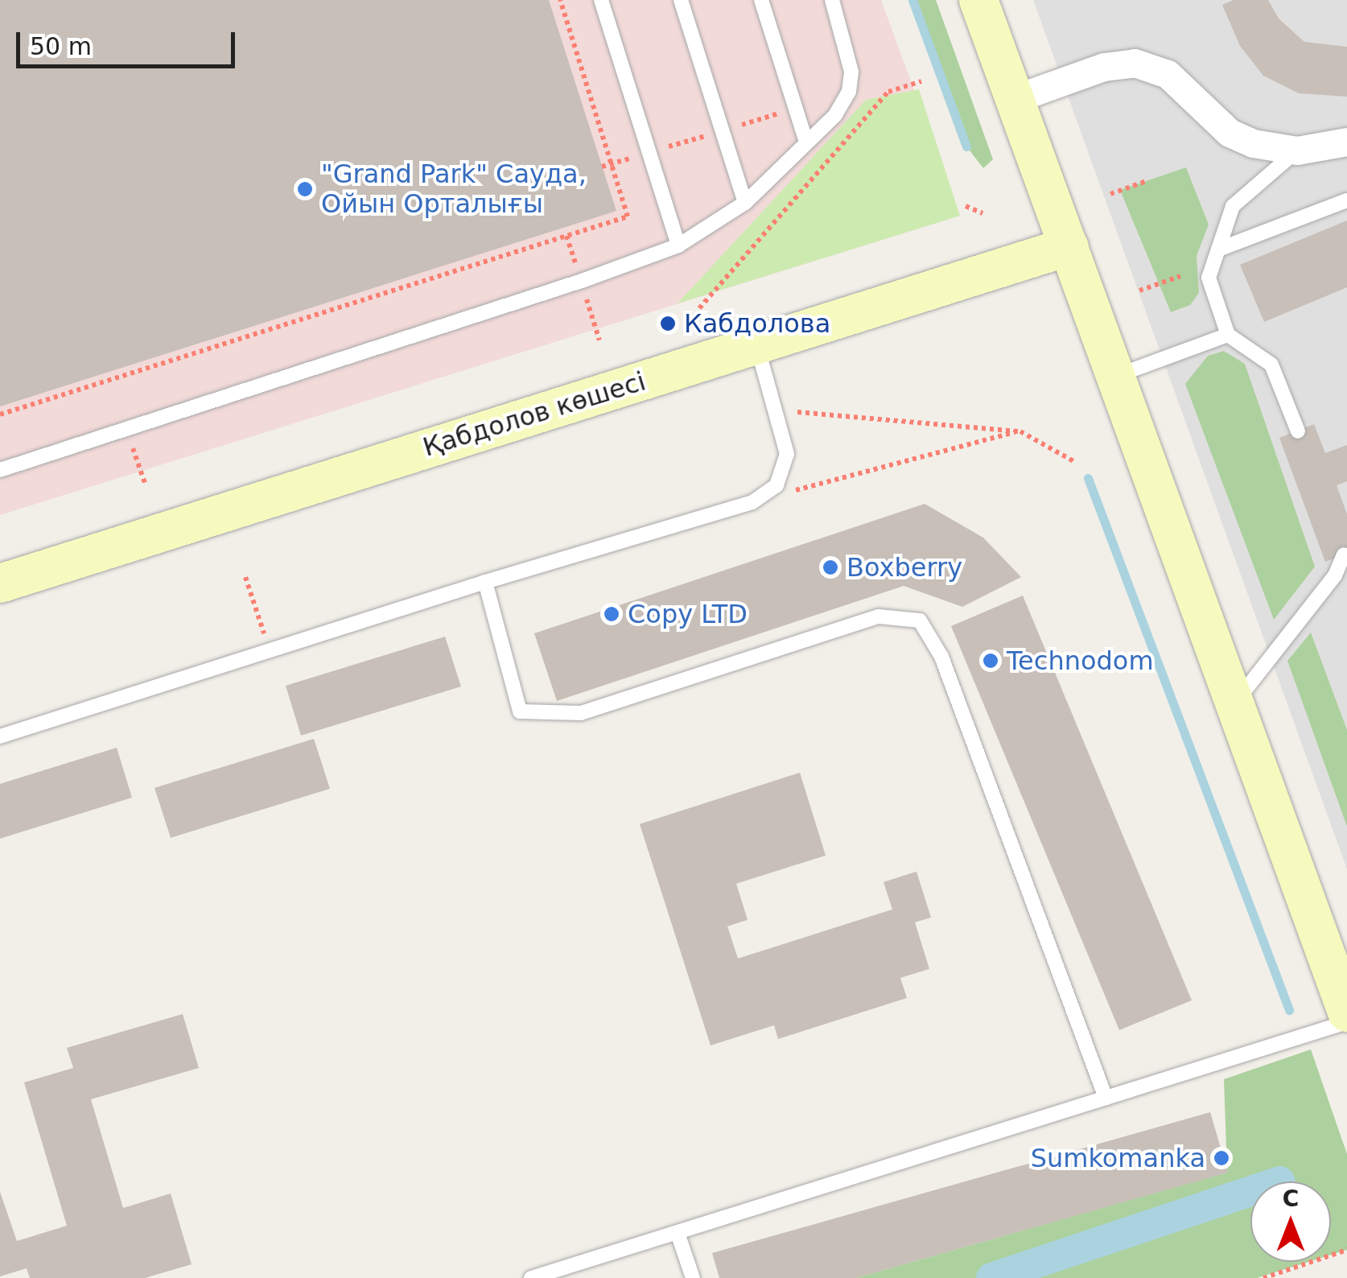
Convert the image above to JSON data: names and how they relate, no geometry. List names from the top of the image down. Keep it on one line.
{"streets":{"street":["Қабдолов көшесі"]},"places":["\"Grand Park\" Сауда, Ойын Орталығы","Кабдолова","Boxberry","Copy LTD","Technodom","Sumkomanka"],"scale_bar":"50 m","north":"top"}
